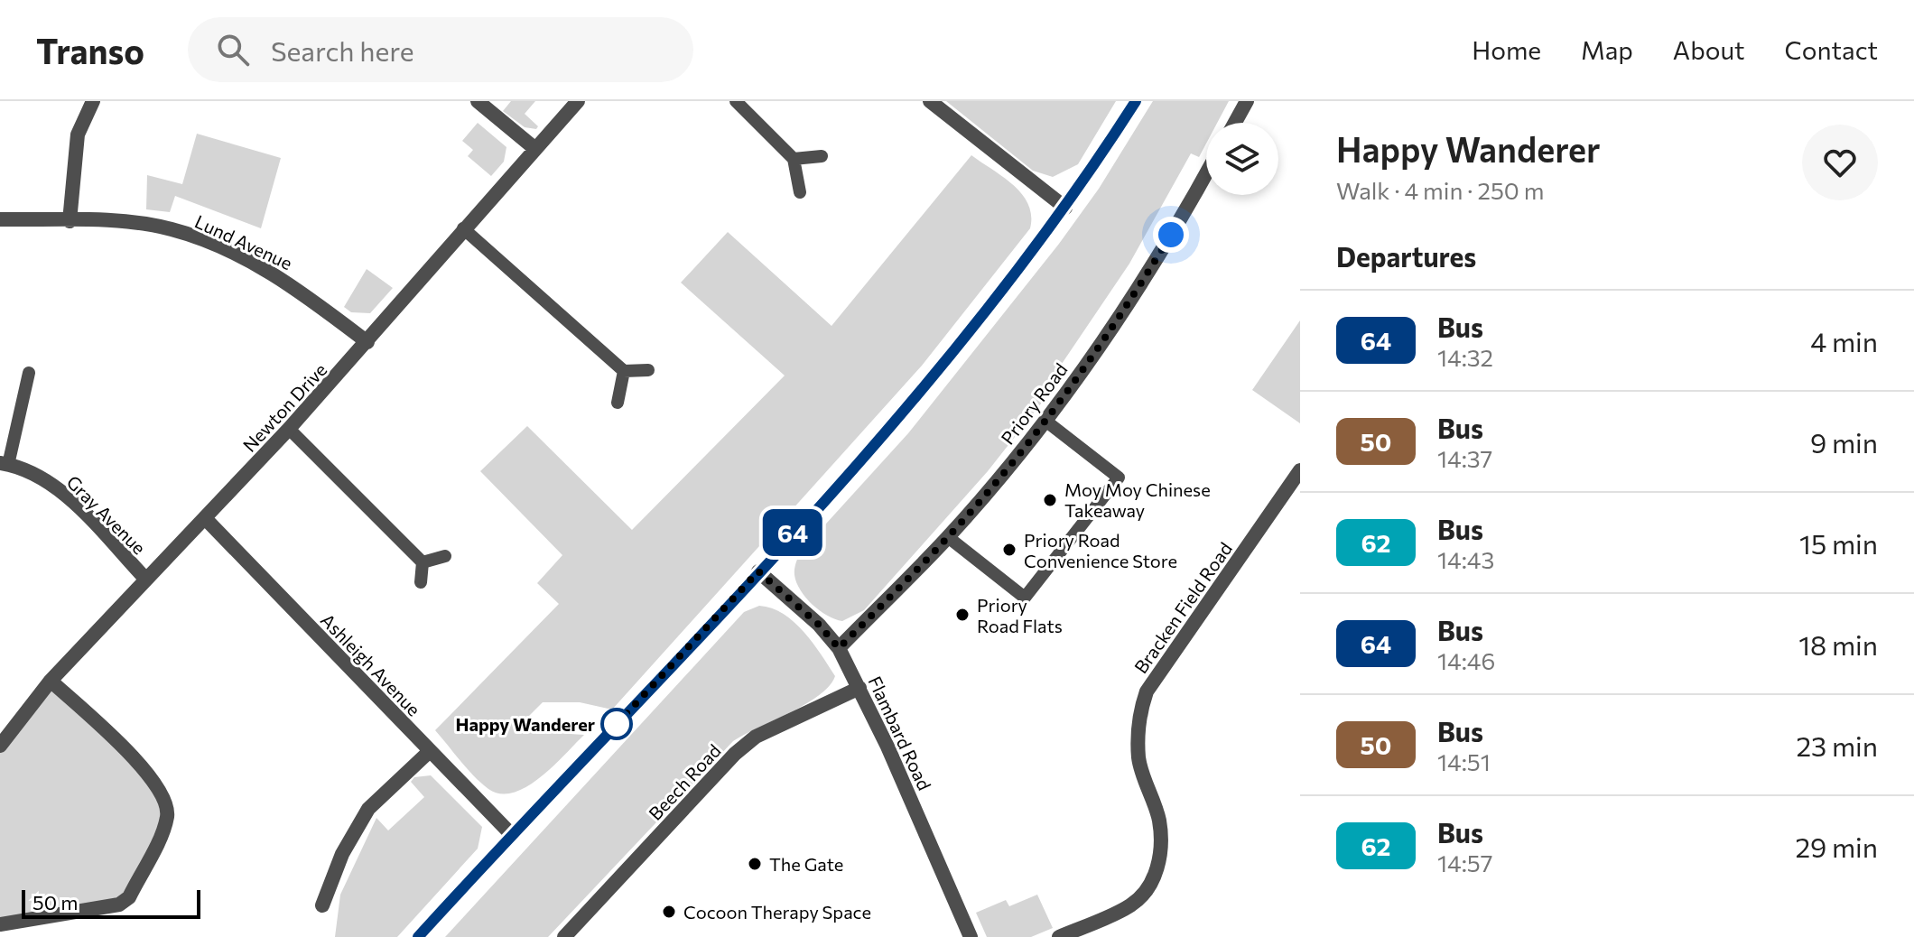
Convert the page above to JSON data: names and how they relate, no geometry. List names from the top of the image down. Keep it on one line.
{"streets":{"street":["Lund Avenue","Priory Road","Newton Drive","Gray Avenue","Bracken Field Road","Ashleigh Avenue","Flambard Road","Beech Road"]},"crossings":[["Lund Avenue","Newton Drive"],["Priory Road","Flambard Road"],["Newton Drive","Gray Avenue"],["Newton Drive","Ashleigh Avenue"],["Flambard Road","Beech Road"]],"places":["Moy Moy Chinese Takeaway","Priory Road Convenience Store","Priory Road Flats","Happy Wanderer","The Gate","Cocoon Therapy Space"],"lines":["bus line 64"],"scale_bar":"50 m","page":{"header":"Transo","search":"Search here","nav":["Home","Map","About","Contact"],"on_map":"64","heading":[["Happy Wanderer","Walk · 4 min · 250 m"],"Departures"],"list":[{"mark":"64","name":"Bus","note":"14:32","value":"4 min"},{"mark":"50","name":"Bus","note":"14:37","value":"9 min"},{"mark":"62","name":"Bus","note":"14:43","value":"15 min"},{"mark":"64","name":"Bus","note":"14:46","value":"18 min"},{"mark":"50","name":"Bus","note":"14:51","value":"23 min"},{"mark":"62","name":"Bus","note":"14:57","value":"29 min"}],"scale":"50 m"}}
